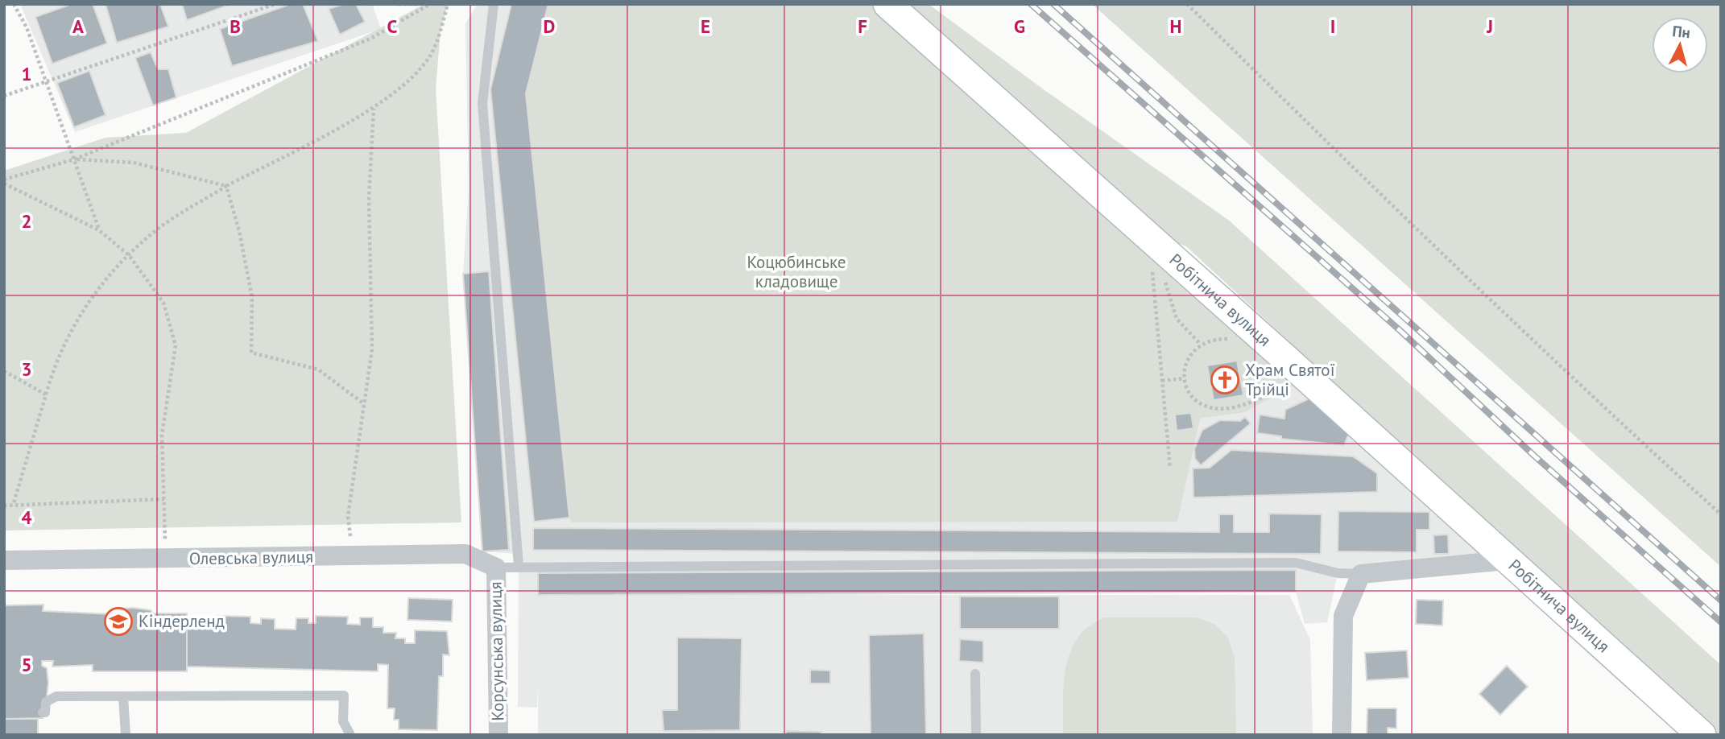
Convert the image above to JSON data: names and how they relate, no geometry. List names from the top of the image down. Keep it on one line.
{"streets":{"street":["Робітнича вулиця","Олевська вулиця","Корсунська вулиця"]},"crossings":[["Олевська вулиця","Корсунська вулиця"]],"parks":["Коцюбинське кладовище"],"places":{"church":["Храм Святої Трійці"],"school or university":["Кіндерленд"]},"north":"top","grid":{"columns":["A","B","C","D","E","F","G","H","I","J"],"rows":["1","2","3","4","5"]}}
